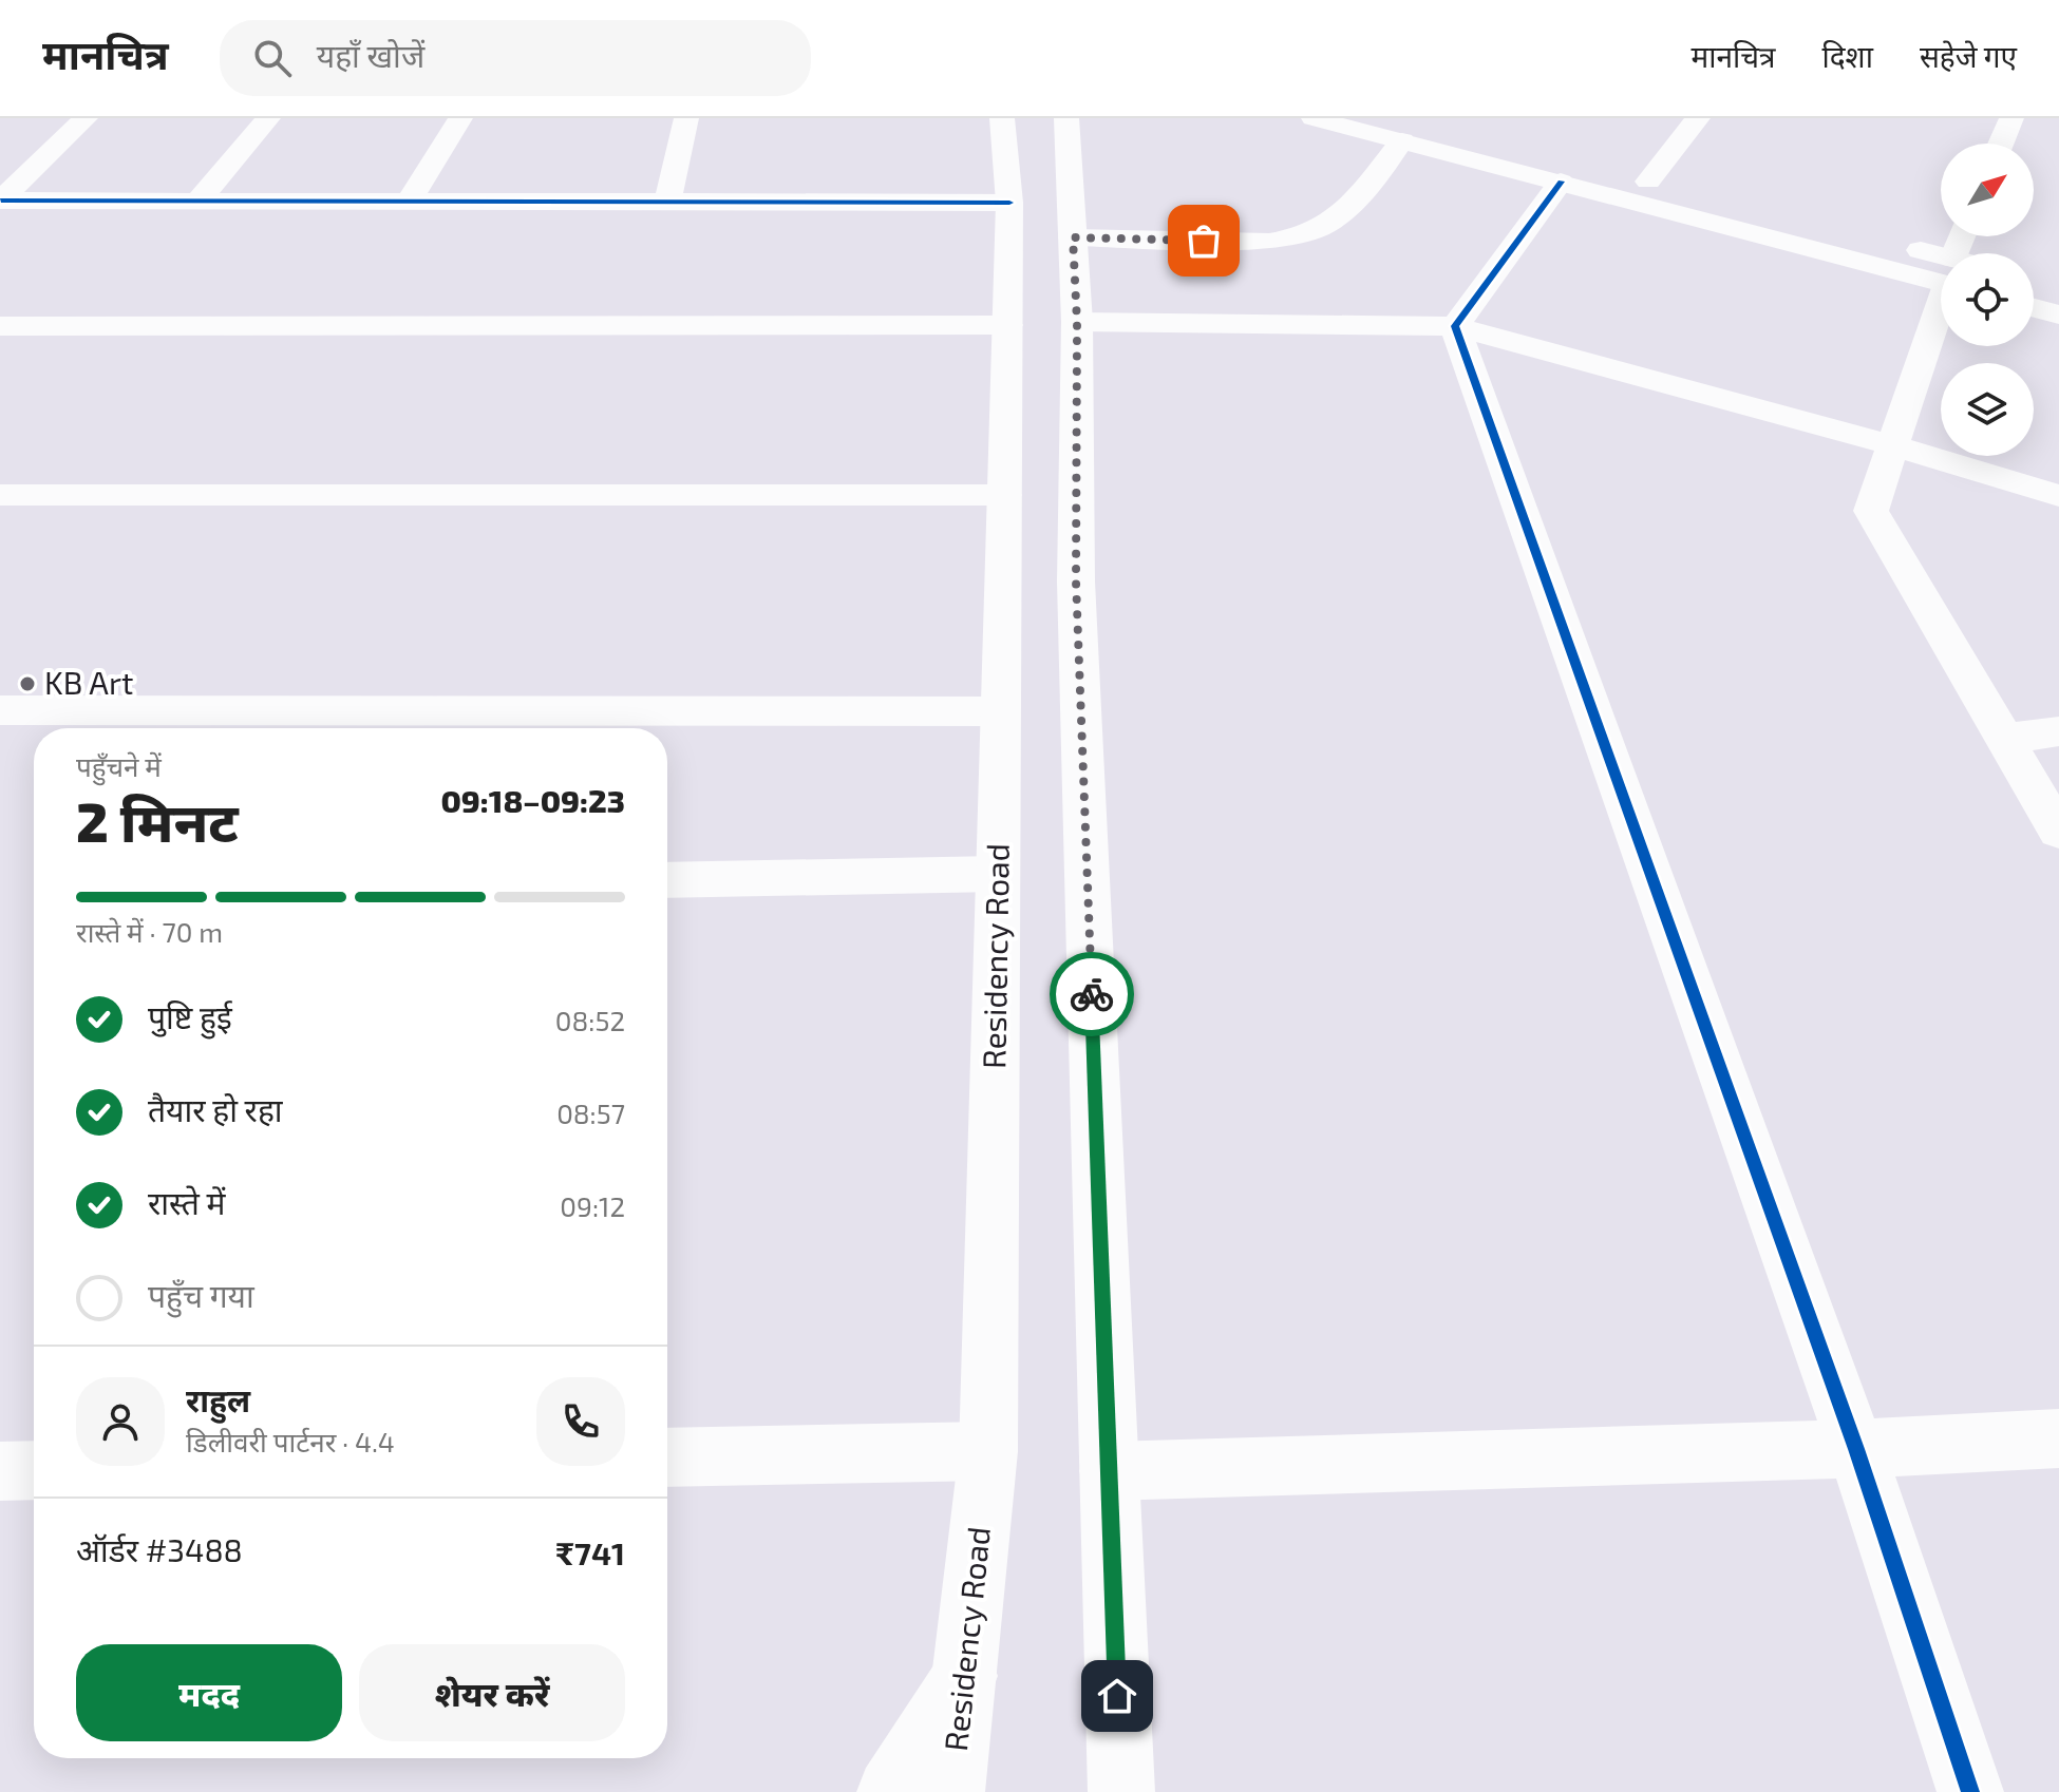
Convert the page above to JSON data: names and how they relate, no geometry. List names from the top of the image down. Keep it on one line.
{"streets":{"street":["Residency Road"]},"places":["KB Art"],"north":"top right","page":{"header":"मानचित्र","search":"यहाँ खोजें","nav":["मानचित्र","दिशा","सहेजे गए"],"heading":["2 मिनट","पहुँचने में","09:18–09:23"],"panel":["राहुल","डिलीवरी पार्टनर · 4.4","ऑर्डर #3488","₹741"],"bar":"रास्ते में · 70 m","list":[["पुष्टि हुई","08:52"],["तैयार हो रहा","08:57"],["रास्ते में","09:12"],"पहुँच गया"],"buttons":["मदद","शेयर करें"]}}
